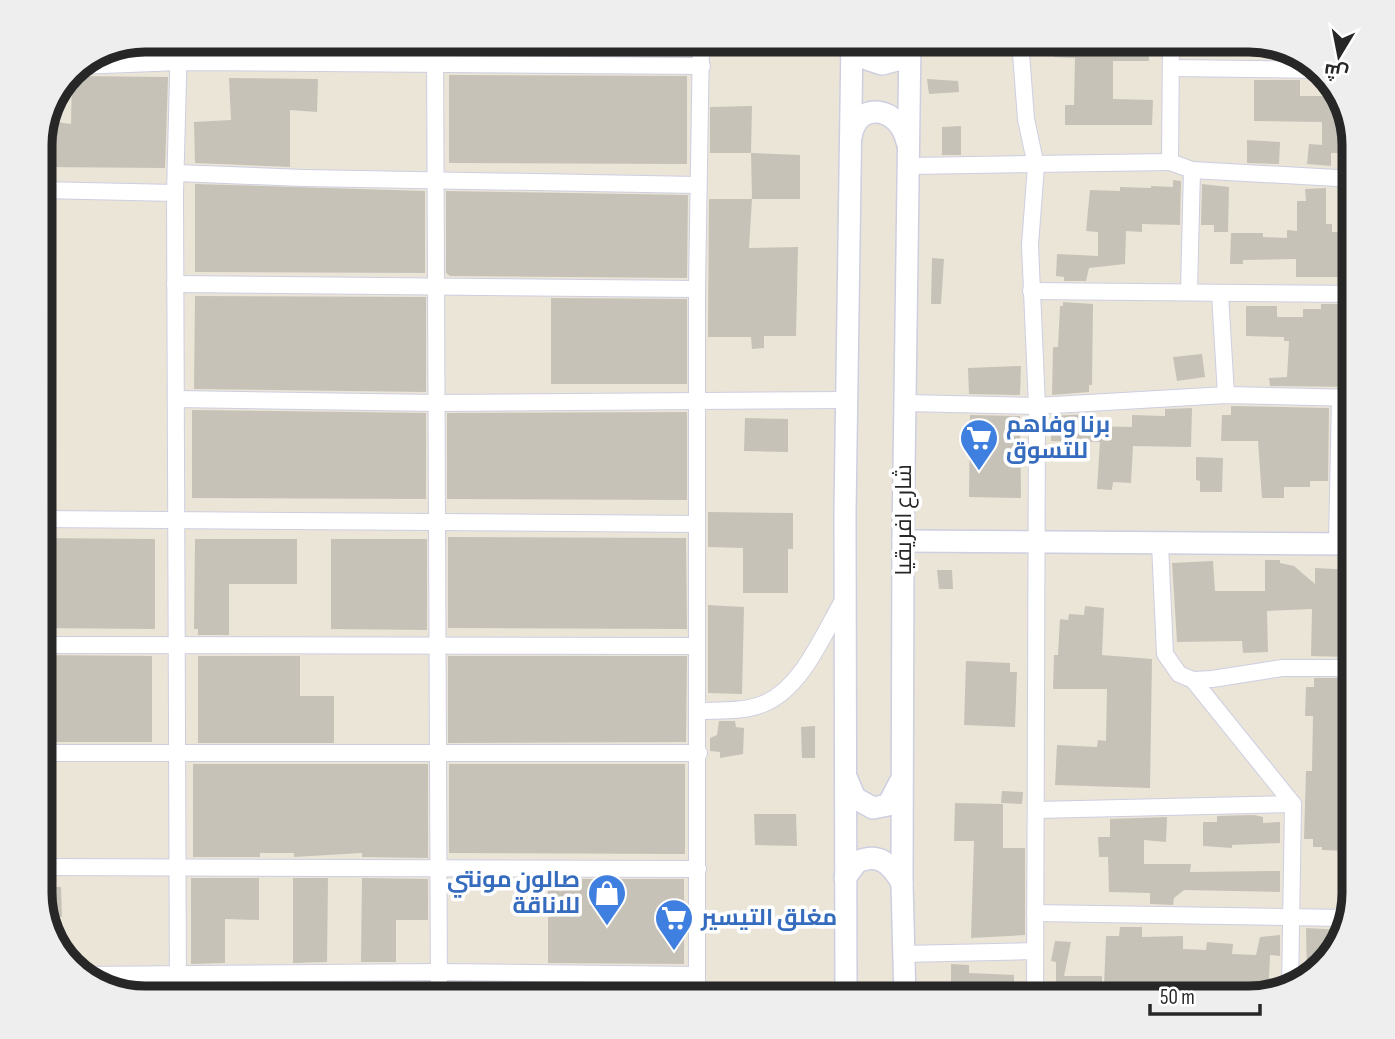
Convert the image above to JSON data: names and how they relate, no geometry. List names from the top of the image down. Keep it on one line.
{"streets":{"street":["شارع افريقيا"]},"places":{"supermarket":["برنا وفاهم للتسوق","مغلق التيسير"],"shop":["صالون مونتي للاناقة"]},"scale_bar":"50 m","north":"bottom"}
